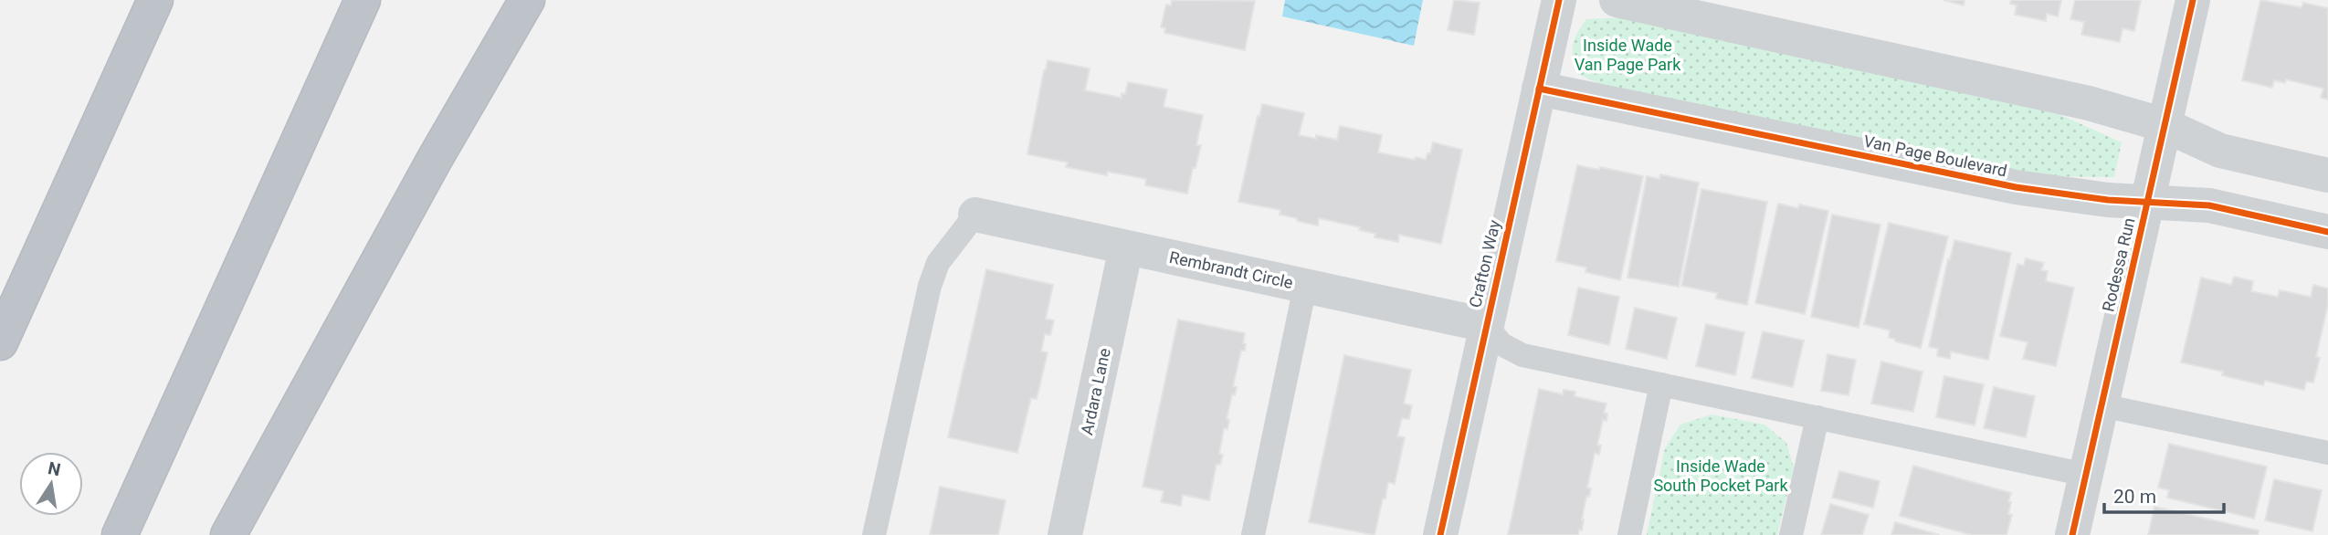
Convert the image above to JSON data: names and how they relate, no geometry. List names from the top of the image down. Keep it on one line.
{"streets":{"street":["Van Page Boulevard","Crafton Way","Rodessa Run","Rembrandt Circle","Ardara Lane"]},"crossings":[["Van Page Boulevard","Crafton Way"],["Van Page Boulevard","Rodessa Run"],["Crafton Way","Rembrandt Circle"],["Rembrandt Circle","Ardara Lane"]],"parks":["Inside Wade Van Page Park","Inside Wade South Pocket Park"],"scale_bar":"20 m","north":"top"}
